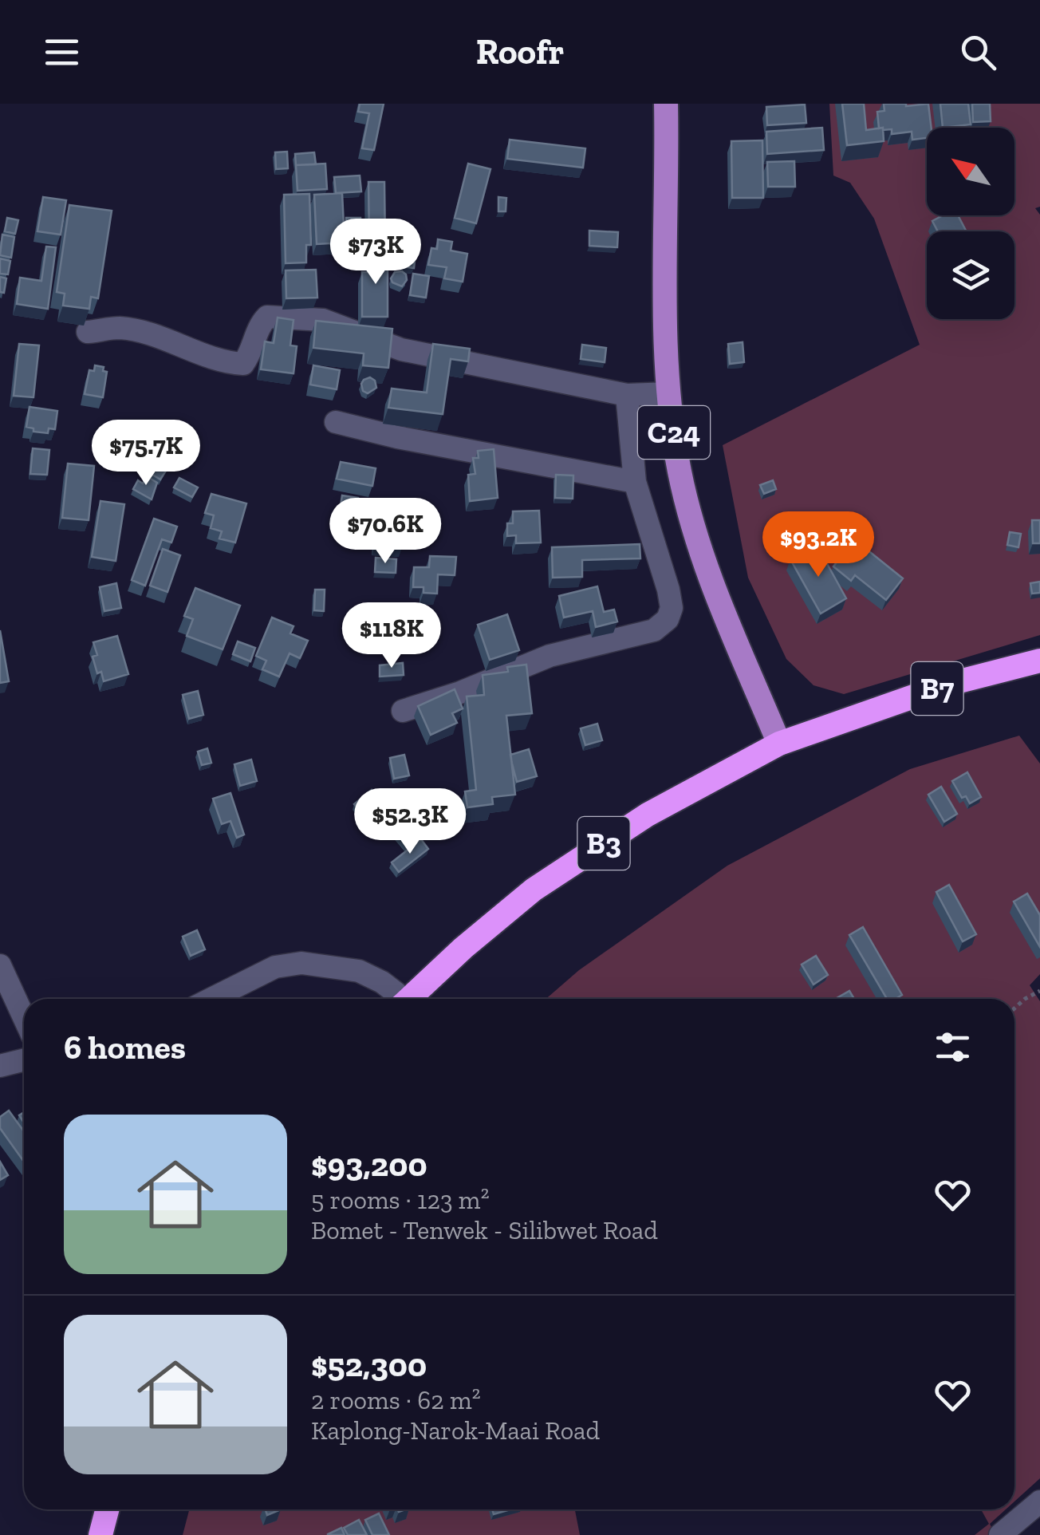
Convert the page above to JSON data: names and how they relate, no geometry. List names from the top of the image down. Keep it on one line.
{"streets":{"highway":["B7","B3"],"main road":["C24"]},"crossings":[["C24","B3"],["B7","B3"]],"north":"top left","page":{"header":"Roofr","price":["$73K","$75.7K","$70.6K","$93.2K","$118K","$52.3K"],"heading":"6 homes","list":[{"name":"$93,200","note":"5 rooms · 123 m² · Bomet - Tenwek - Silibwet Road"},{"name":"$52,300","note":"2 rooms · 62 m² · Kaplong-Narok-Maai Road"}]}}
